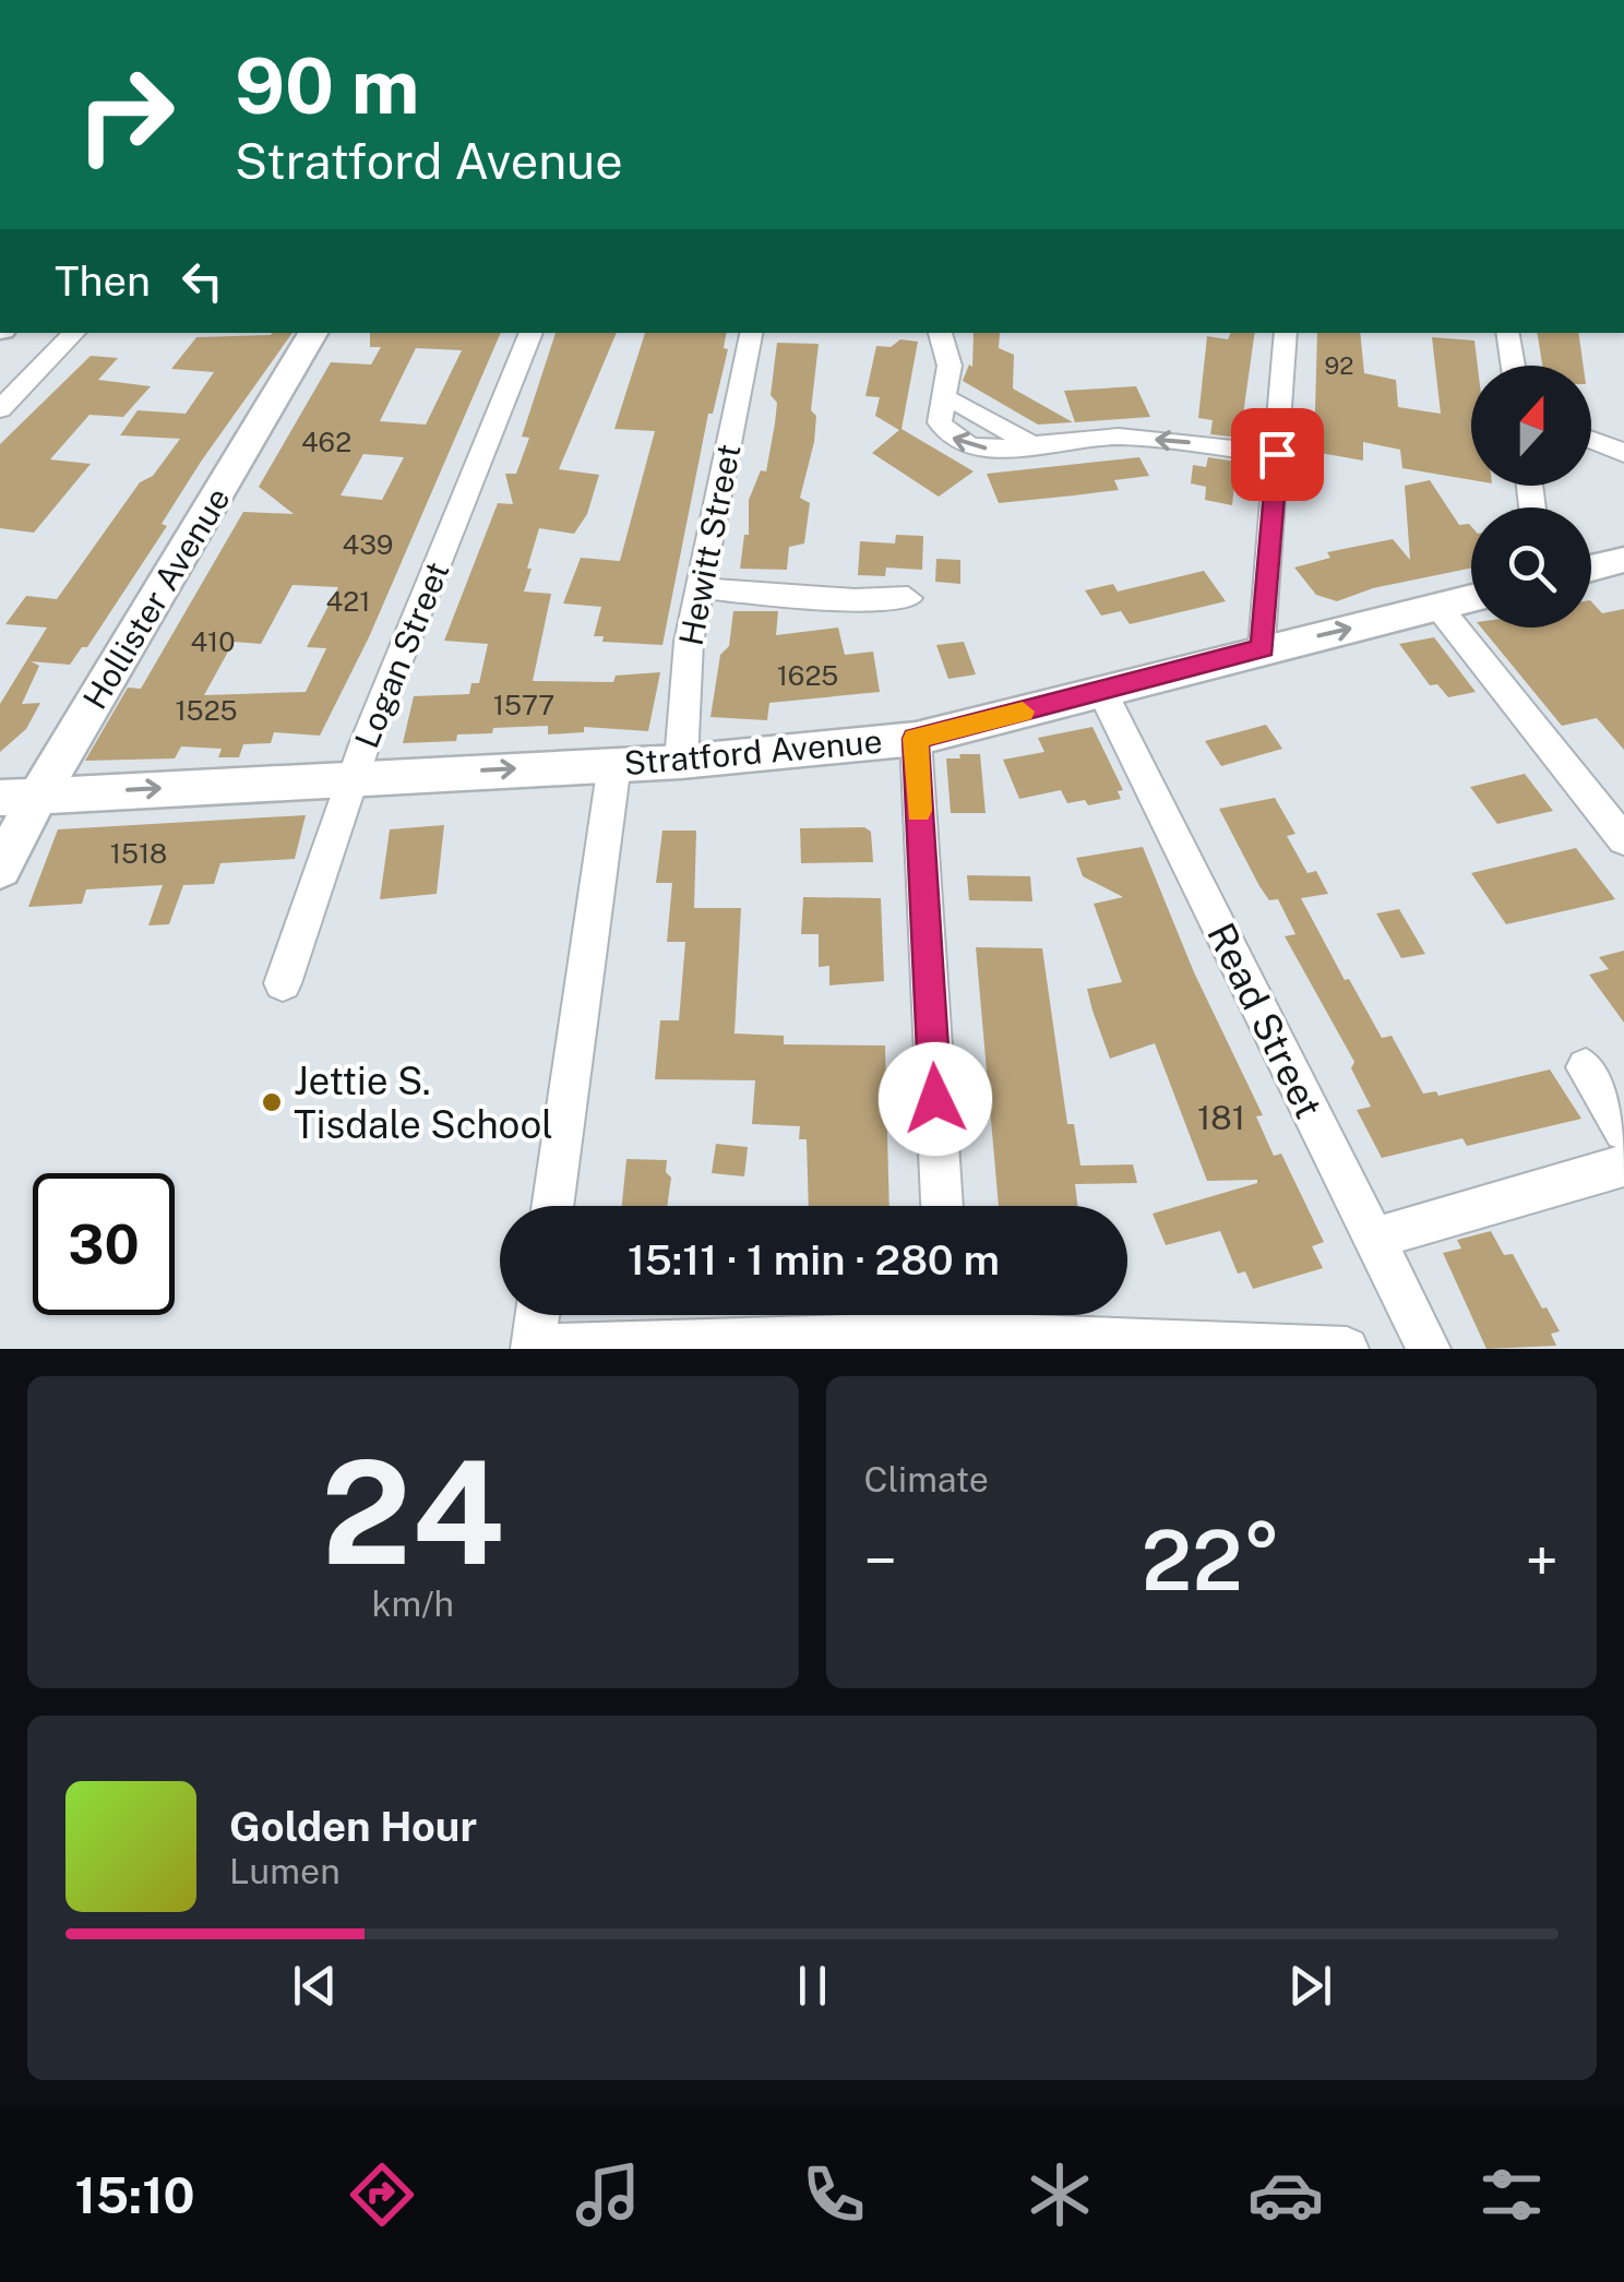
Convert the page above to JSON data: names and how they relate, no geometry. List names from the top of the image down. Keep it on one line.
{"streets":{"main road":["Hollister Avenue","Stratford Avenue"],"street":["Hewitt Street","Logan Street","Read Street"]},"crossings":[["Hewitt Street","Stratford Avenue"],["Hollister Avenue","Stratford Avenue"],["Logan Street","Stratford Avenue"],["Stratford Avenue","Read Street"]],"one_way":["Stratford Avenue"],"places":["Jettie S. Tisdale School"],"house_numbers":["92","462","439","421","410","1625","1577","1525","1518","181"],"north":"top","page":{"turn":["90 m","Stratford Avenue"],"then":"Then","limit":"30","trip":"15:11 · 1 min · 280 m","tile":[["24","km/h"],"Climate"],"heat":["−","22°","+"],"song":["Golden Hour","Lumen"],"tabs":"15:10"}}
